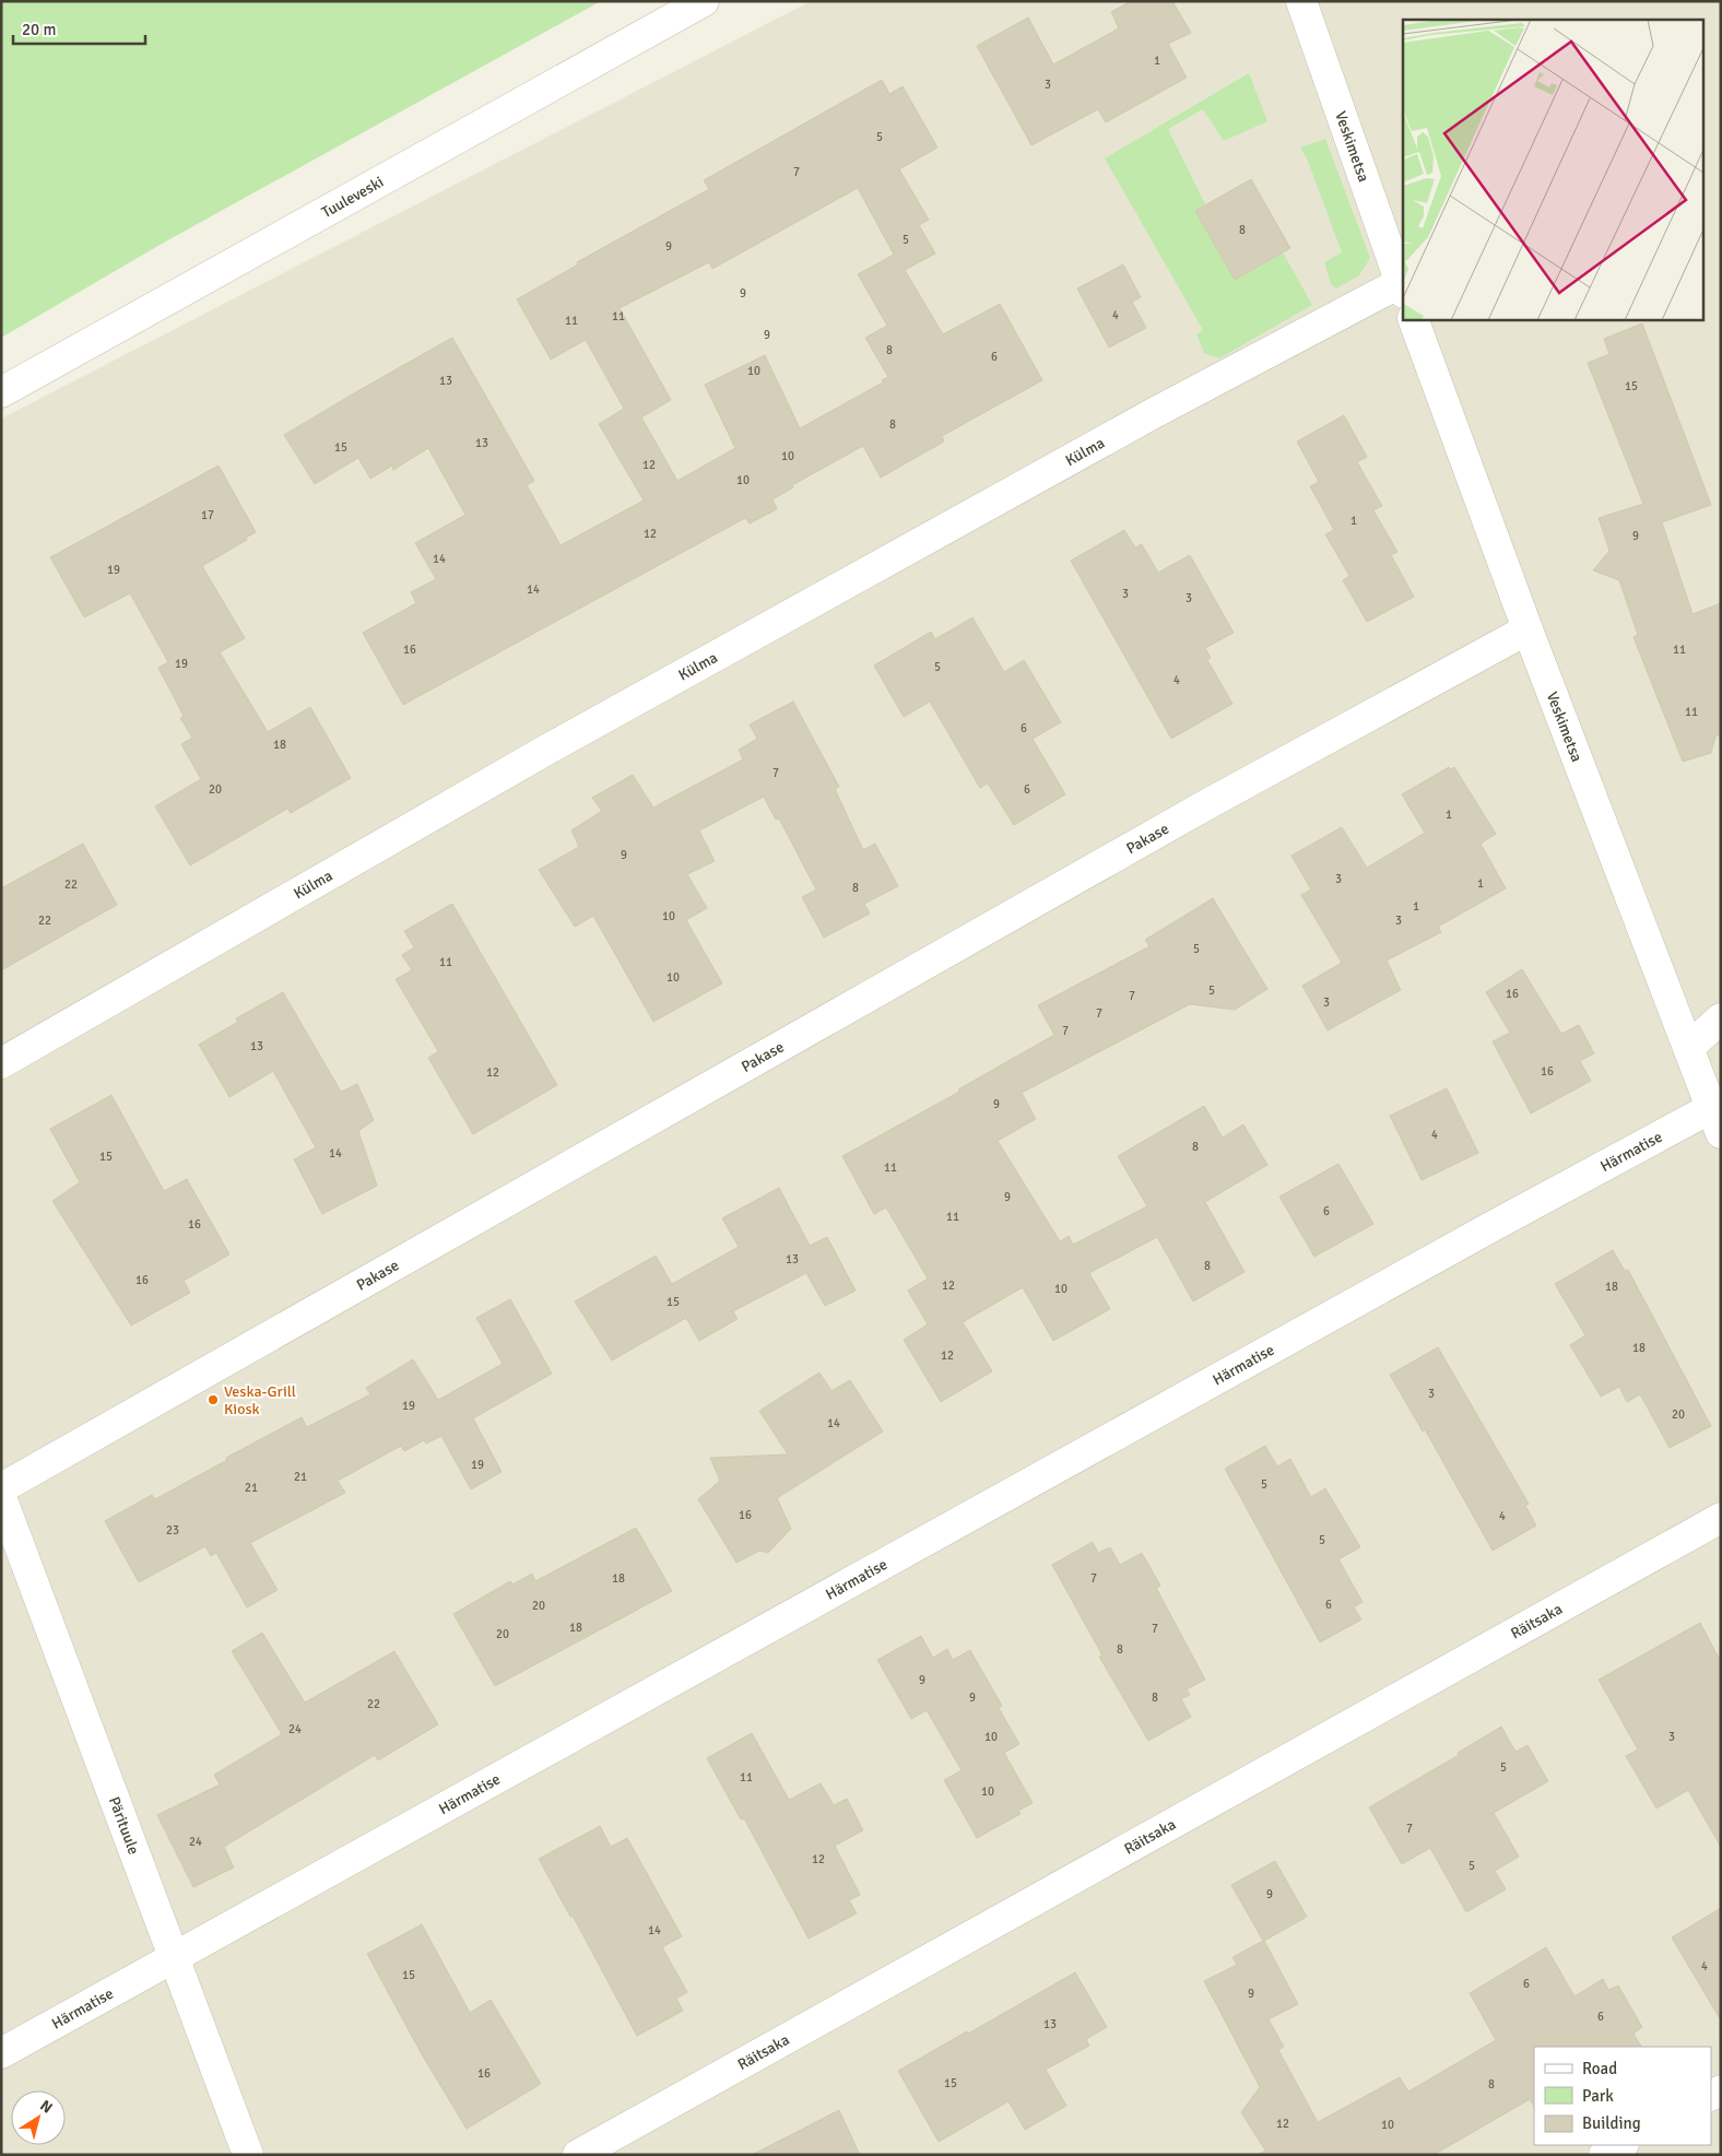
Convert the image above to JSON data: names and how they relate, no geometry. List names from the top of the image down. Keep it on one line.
{"streets":{"street":["Veskimetsa","Tuuleveski","Külma","Pakase","Härmatise","Räitsaka","Pärituule"]},"crossings":[["Veskimetsa","Külma"],["Veskimetsa","Pakase"],["Veskimetsa","Härmatise"],["Härmatise","Pärituule"]],"places":["Veska-Grill Kiosk"],"house_numbers":["1","3","5","7","8","5","9","9","4","11","11","9","8","6","10","13","15","8","13","15","10","12","10","17","1","12","9","14","19","14","3","3","16","11","19","5","4","11","6","18","7","20","6","1","9","3","1","22","8","1","10","22","3","5","11","10","5","16","7","3","7","7","13","16","12","9","4","8","14","15","11","9","6","11","16","13","8","16","12","18","10","15","18","12","3","19","20","14","19","21","5","21","16","4","23","5","18","7","6","20","18","7","20","8","9","9","8","22","24","10","3","5","11","10","7","24","12","5","9","14","4","15","6","9","6","13","16","15","8","12","10"],"legend":["Road","Park","Building"],"scale_bar":"20 m","north":"top right"}
